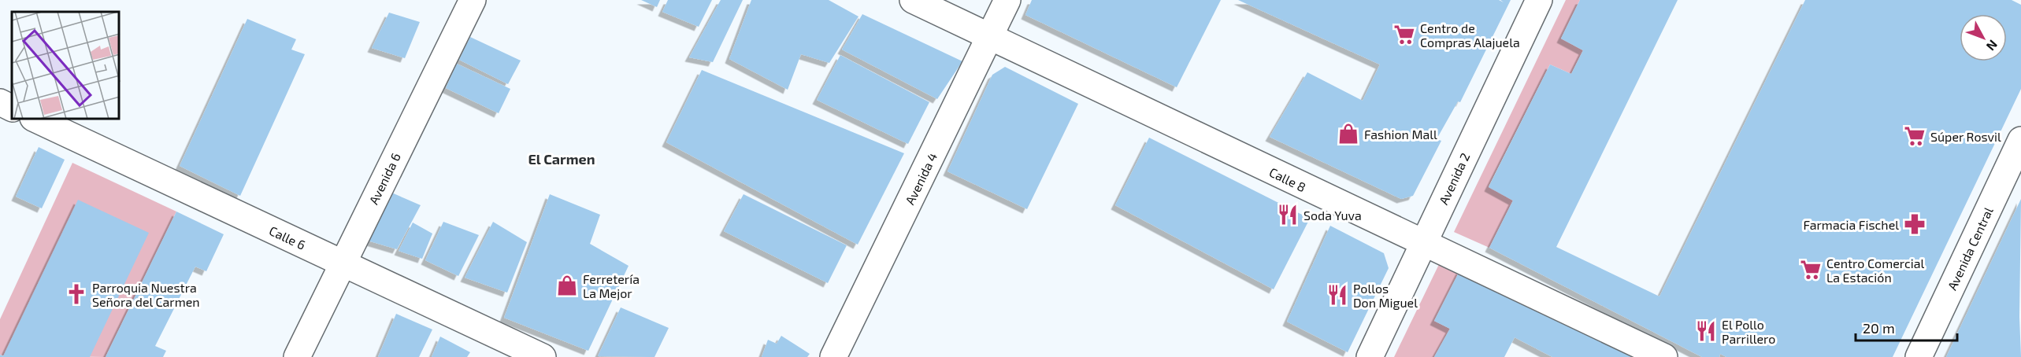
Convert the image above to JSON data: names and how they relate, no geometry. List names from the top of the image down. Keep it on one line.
{"streets":{"street":["Avenida 6","Avenida 4","Avenida 2","Calle 8","Calle 6","Avenida Central"]},"crossings":[["Avenida 6","Calle 6"],["Avenida 4","Calle 8"],["Avenida 2","Calle 8"]],"districts":["El Carmen"],"places":{"supermarket":["Centro de Compras Alajuela","Súper Rosvil","Centro Comercial La Estación"],"shop":["Fashion Mall","Ferretería La Mejor"],"restaurant":["Soda Yuva","Pollos Don Miguel","El Pollo Parrillero"],"pharmacy":["Farmacia Fischel"],"church":["Parroquia Nuestra Señora del Carmen"]},"scale_bar":"20 m","north":"bottom right"}
